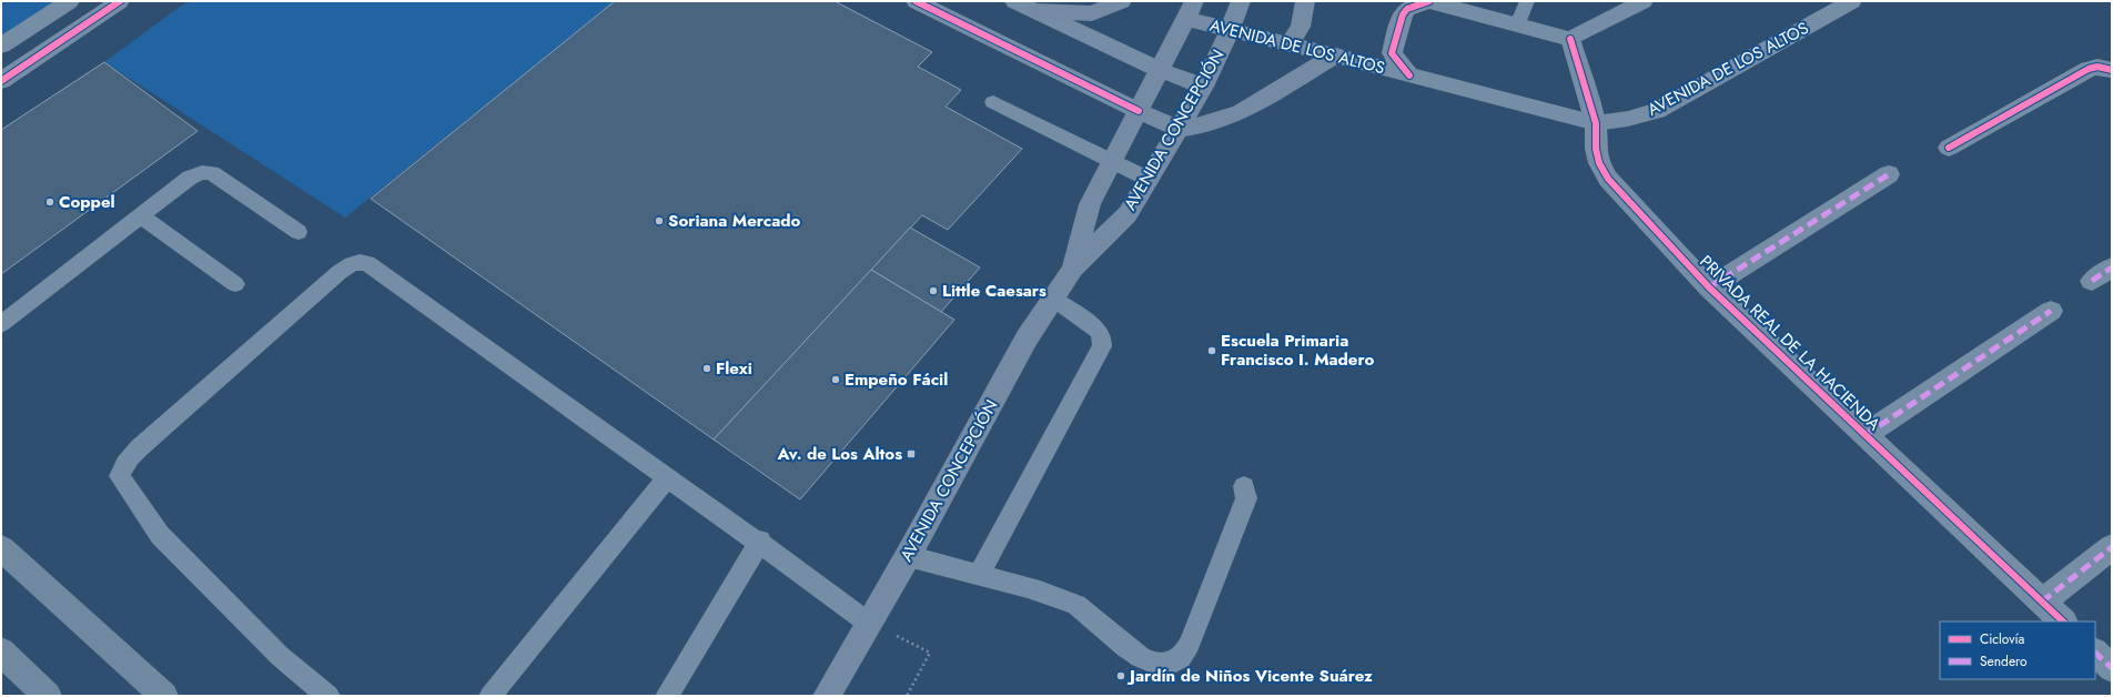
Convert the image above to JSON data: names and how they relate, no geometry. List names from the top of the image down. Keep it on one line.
{"streets":{"main road":["AVENIDA DE LOS ALTOS","AVENIDA CONCEPCIÓN"],"street":["PRIVADA REAL DE LA HACIENDA"]},"crossings":[["AVENIDA DE LOS ALTOS","AVENIDA CONCEPCIÓN"],["AVENIDA DE LOS ALTOS","PRIVADA REAL DE LA HACIENDA"]],"places":{"other":["Coppel","Soriana Mercado","Little Caesars","Escuela Primaria Francisco I. Madero","Flexi","Empeño Fácil","Jardín de Niños Vicente Suárez"],"transit":["Av. de Los Altos"]},"legend":["Ciclovía","Sendero"]}
